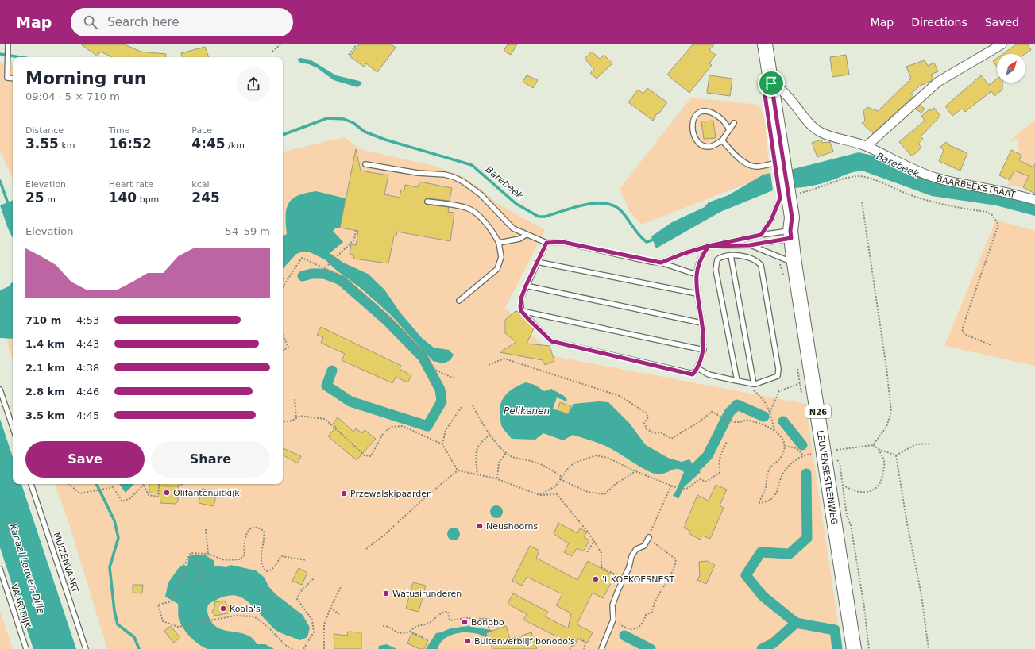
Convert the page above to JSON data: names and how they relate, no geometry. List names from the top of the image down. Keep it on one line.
{"streets":{"main road":["N26","LEUVENSESTEENWEG"],"street":["BAARBEEKSTRAAT"],"lane":["MUIZENVAART","VAARTDIJK"]},"crossings":[["BAARBEEKSTRAAT","LEUVENSESTEENWEG"]],"water":["Barebeek","Pelikanen","Kanaal Leuven-Dijle"],"places":["Olifantenuitkijk","Przewalskipaarden","Neushoorns","'t KOEKOESNEST","Watusirunderen","Koala's","Bonobo","Buitenverblijf bonobo's"],"north":"top right","page":{"header":"Map","search":"Search here","nav":["Map","Directions","Saved"],"heading":["Morning run","09:04 · 5 × 710 m"],"stats":[["Distance","3.55 km"],["Time","16:52"],["Pace","4:45 /km"],["Elevation","25 m"],["Heart rate","140 bpm"],["kcal","245"]],"chart":["Elevation","54–59 m"],"list":[{"name":"710 m","note":"4:53"},{"name":"1.4 km","note":"4:43"},{"name":"2.1 km","note":"4:38"},{"name":"2.8 km","note":"4:46"},{"name":"3.5 km","note":"4:45"}],"buttons":["Save","Share"]}}
